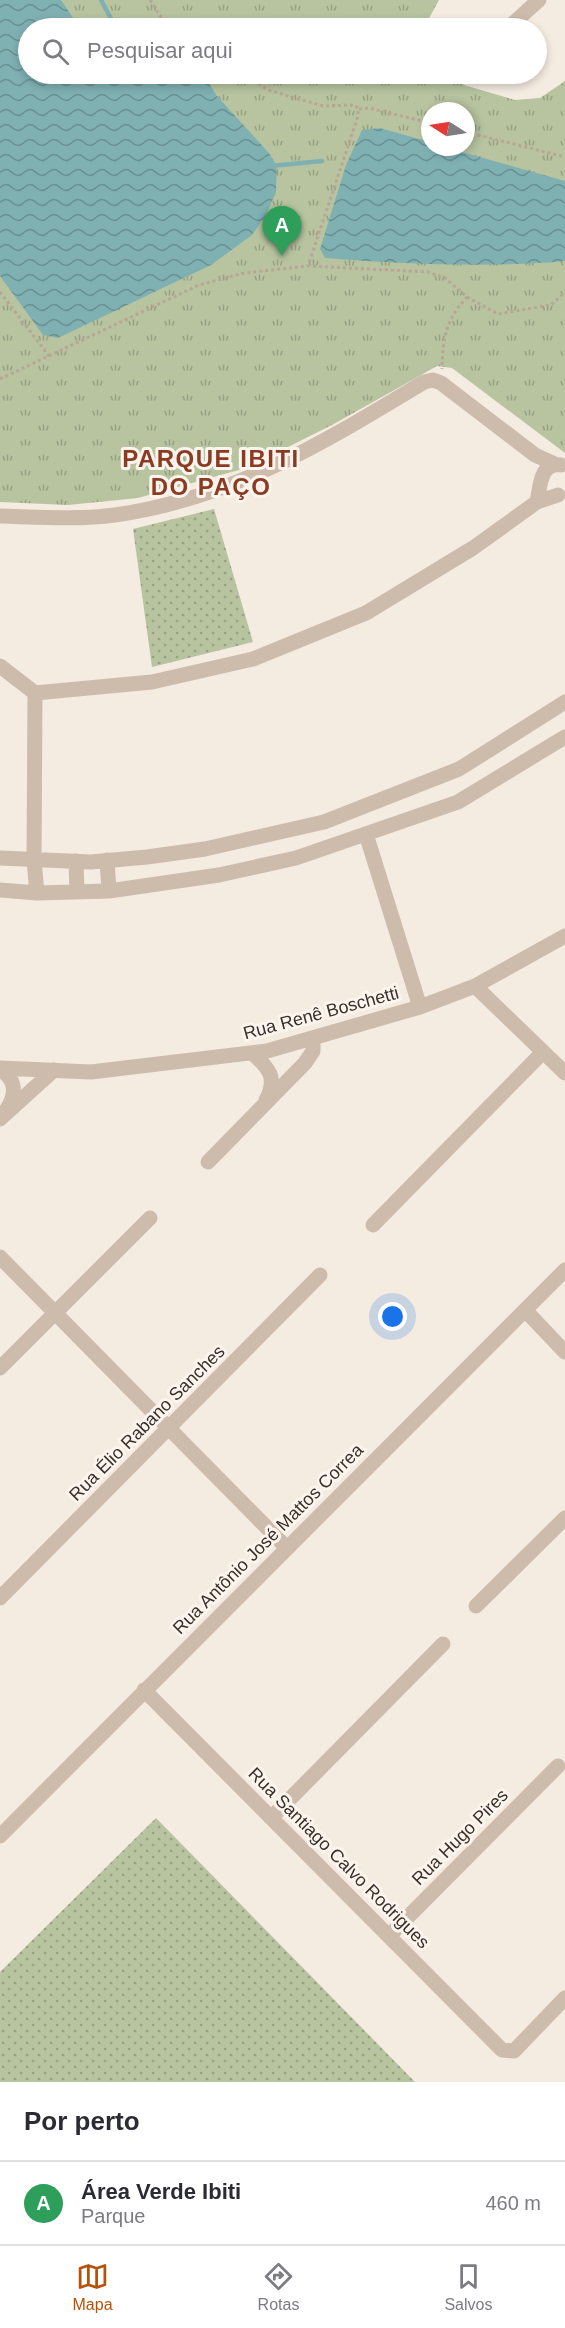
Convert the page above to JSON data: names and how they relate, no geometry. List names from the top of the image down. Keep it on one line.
{"streets":{"street":["Rua Renê Boschetti","Rua Élio Rabano Sanches","Rua Antônio José Mattos Correa","Rua Hugo Pires","Rua Santiago Calvo Rodrigues"]},"crossings":[["Rua Antônio José Mattos Correa","Rua Santiago Calvo Rodrigues"],["Rua Hugo Pires","Rua Santiago Calvo Rodrigues"]],"districts":["PARQUE IBITI DO PAÇO"],"north":"left","page":{"search":"Pesquisar aqui","pins":"A","heading":"Por perto","list":[{"mark":"A","name":"Área Verde Ibiti","note":"Parque","value":"460 m"}],"nav":["Mapa","Rotas","Salvos"]}}
